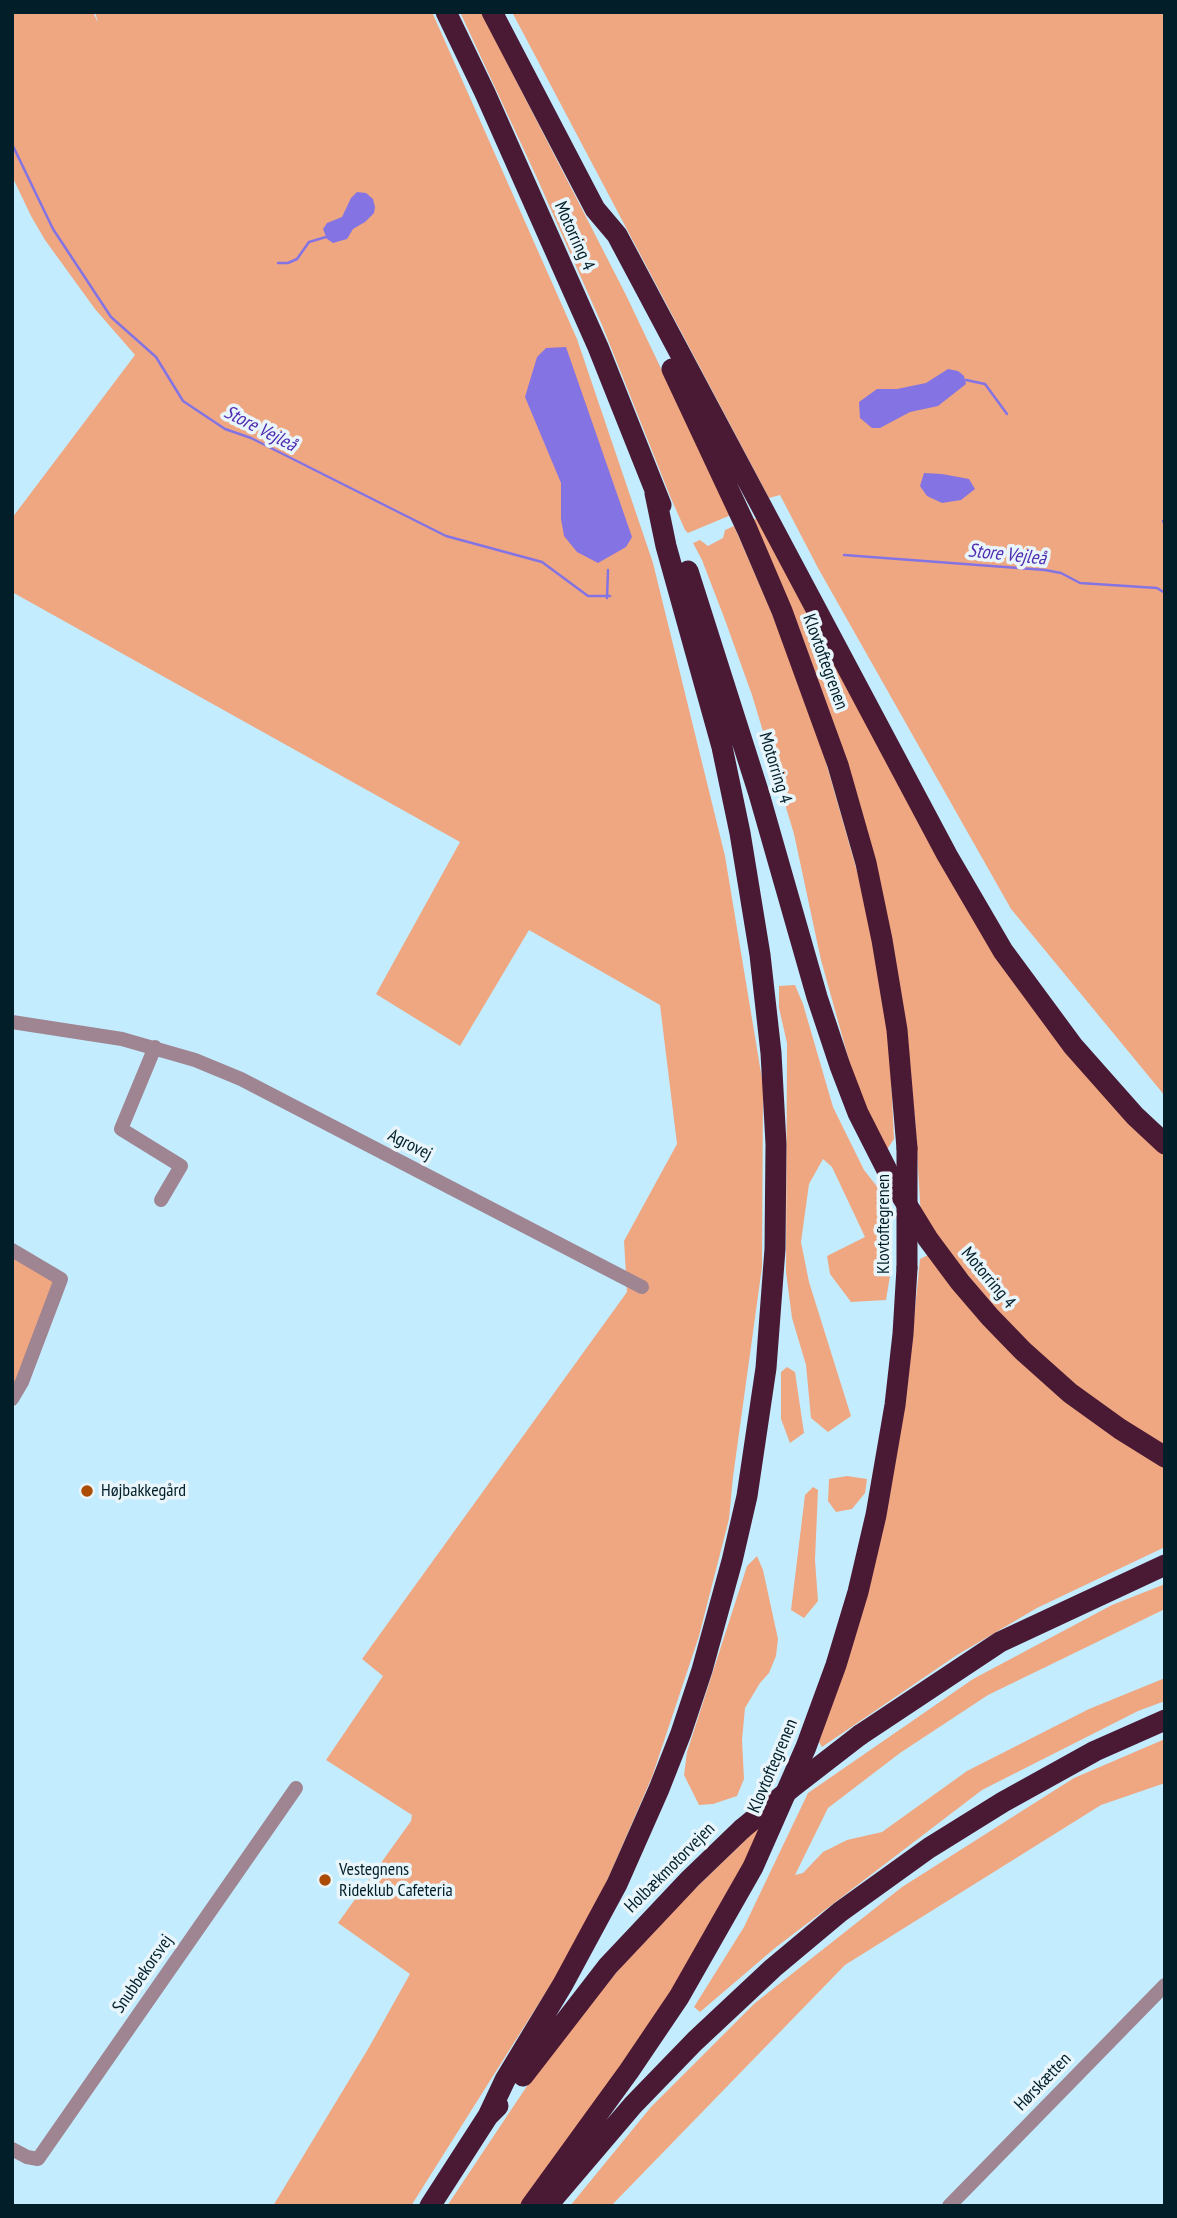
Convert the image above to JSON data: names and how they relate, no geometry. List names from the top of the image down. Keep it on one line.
{"streets":{"highway":["Motorring 4","Klovtoftegrenen","Holbækmotorvejen"],"street":["Agrovej","Snubbekorsvej","Hørskætten"]},"crossings":[["Motorring 4","Klovtoftegrenen"]],"water":["Store Vejleå"],"places":["Højbakkegård","Vestegnens Rideklub Cafeteria"]}
